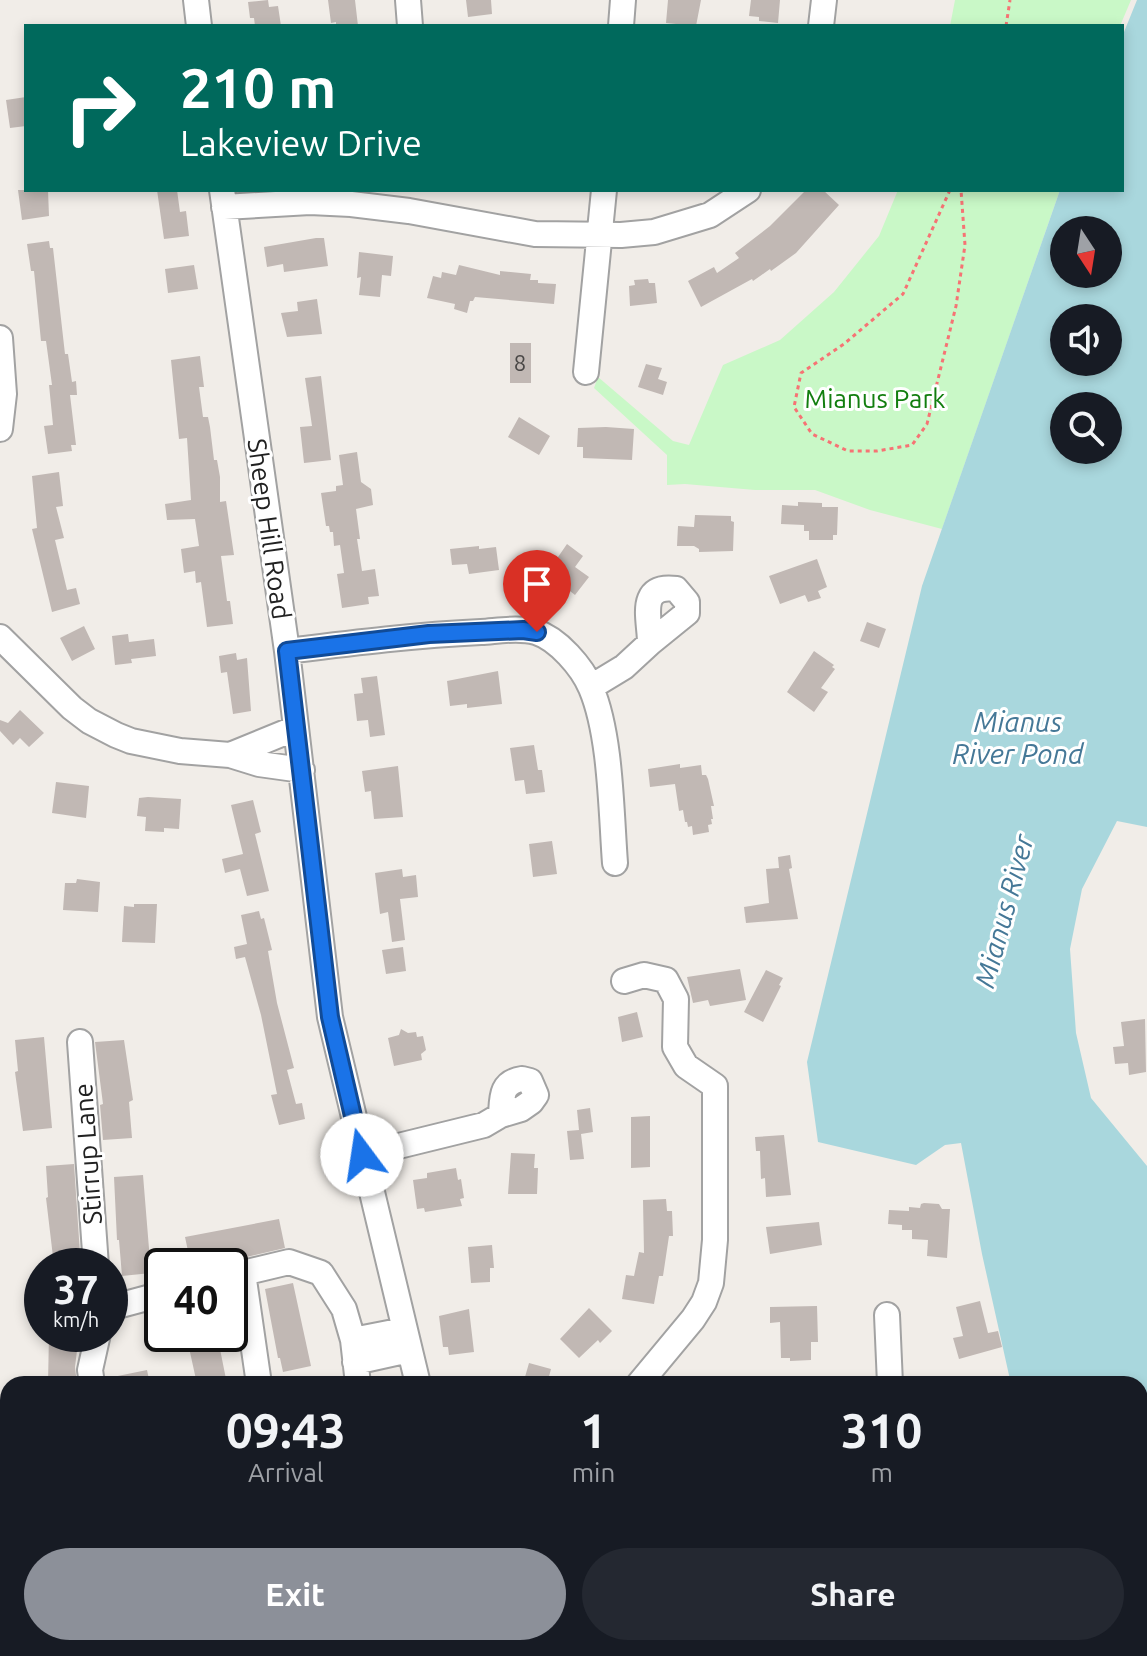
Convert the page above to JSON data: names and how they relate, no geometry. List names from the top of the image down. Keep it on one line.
{"streets":{"street":["Sheep Hill Road","Stirrup Lane"]},"water":["Mianus River Pond","Mianus River"],"parks":["Mianus Park"],"house_numbers":["8"],"north":"bottom","page":{"turn":["210 m","Lakeview Drive"],"speed":"37 km/h","limit":"40","eta":["09:43","Arrival","1","min","310","m"],"buttons":["Exit","Share"]}}
